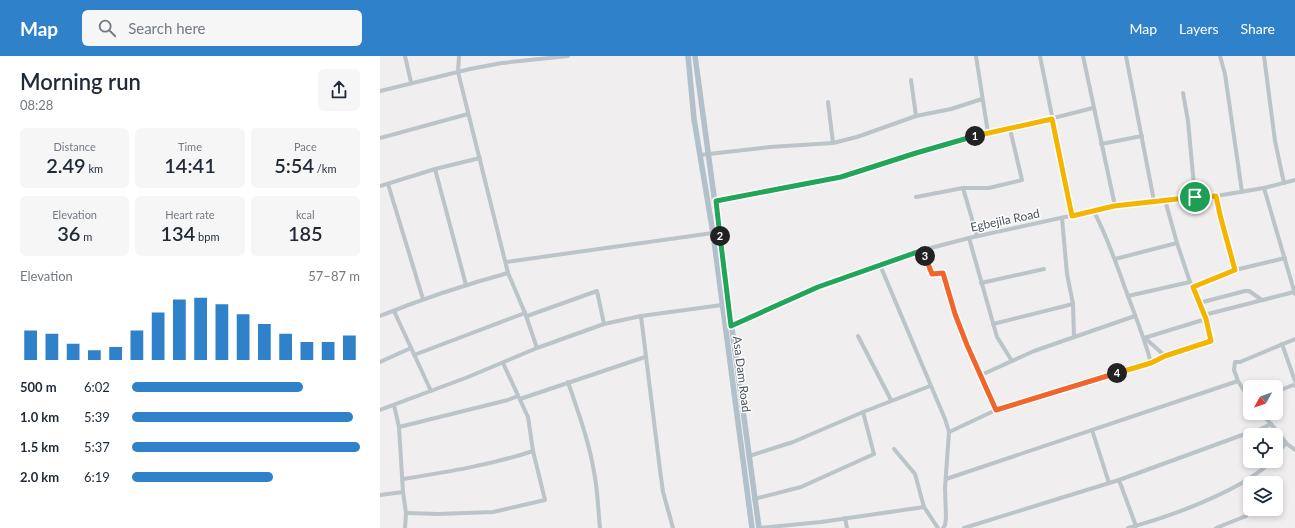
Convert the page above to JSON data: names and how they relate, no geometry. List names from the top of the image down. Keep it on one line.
{"streets":{"main road":["Asa Dam Road"],"street":["Egbejila Road"]},"crossings":[["Egbejila Road","Asa Dam Road"]],"north":"bottom left","page":{"header":"Map","search":"Search here","nav":["Map","Layers","Share"],"heading":["Morning run","08:28"],"stats":[["Distance","2.49 km"],["Time","14:41"],["Pace","5:54 /km"],["Elevation","36 m"],["Heart rate","134 bpm"],["kcal","185"]],"pins":["1","2","3","4"],"chart":["Elevation","57–87 m"],"list":[{"name":"500 m","note":"6:02"},{"name":"1.0 km","note":"5:39"},{"name":"1.5 km","note":"5:37"},{"name":"2.0 km","note":"6:19"}]}}
